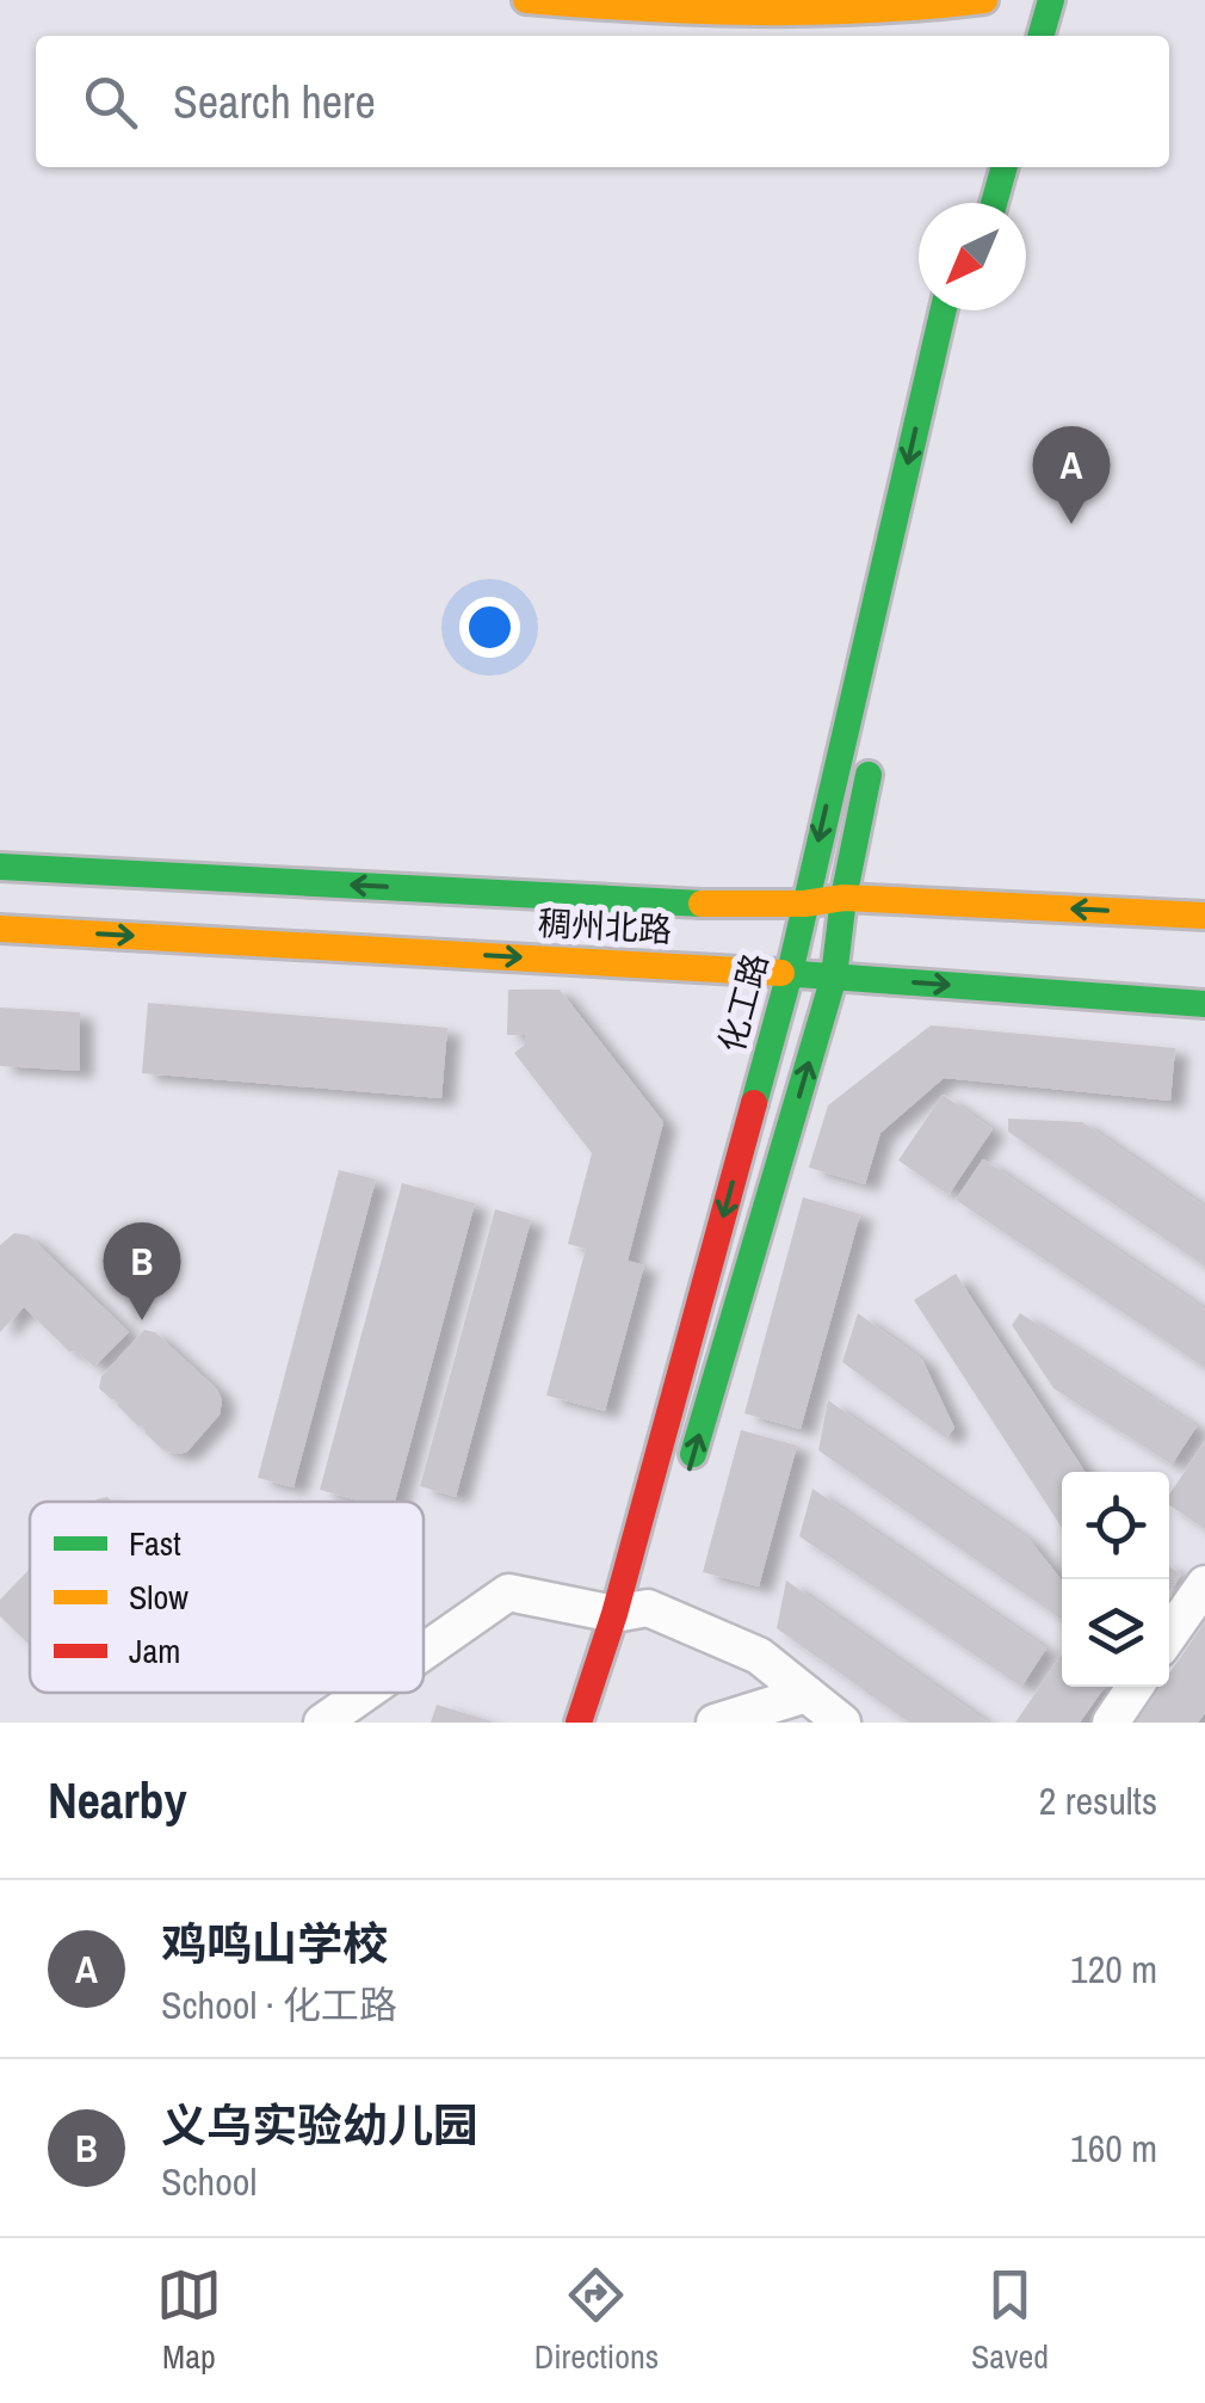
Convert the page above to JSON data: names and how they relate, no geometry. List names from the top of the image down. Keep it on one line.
{"streets":{"main road":["稠州北路","化工路"]},"crossings":[["稠州北路","化工路"]],"legend":["Fast","Slow","Jam"],"north":"bottom left","page":{"search":"Search here","pins":["A","B"],"heading":["Nearby","2 results"],"list":[{"mark":"A","name":"鸡鸣山学校","note":"School · 化工路","value":"120 m"},{"mark":"B","name":"义乌实验幼儿园","note":"School","value":"160 m"}],"nav":["Map","Directions","Saved"]}}
